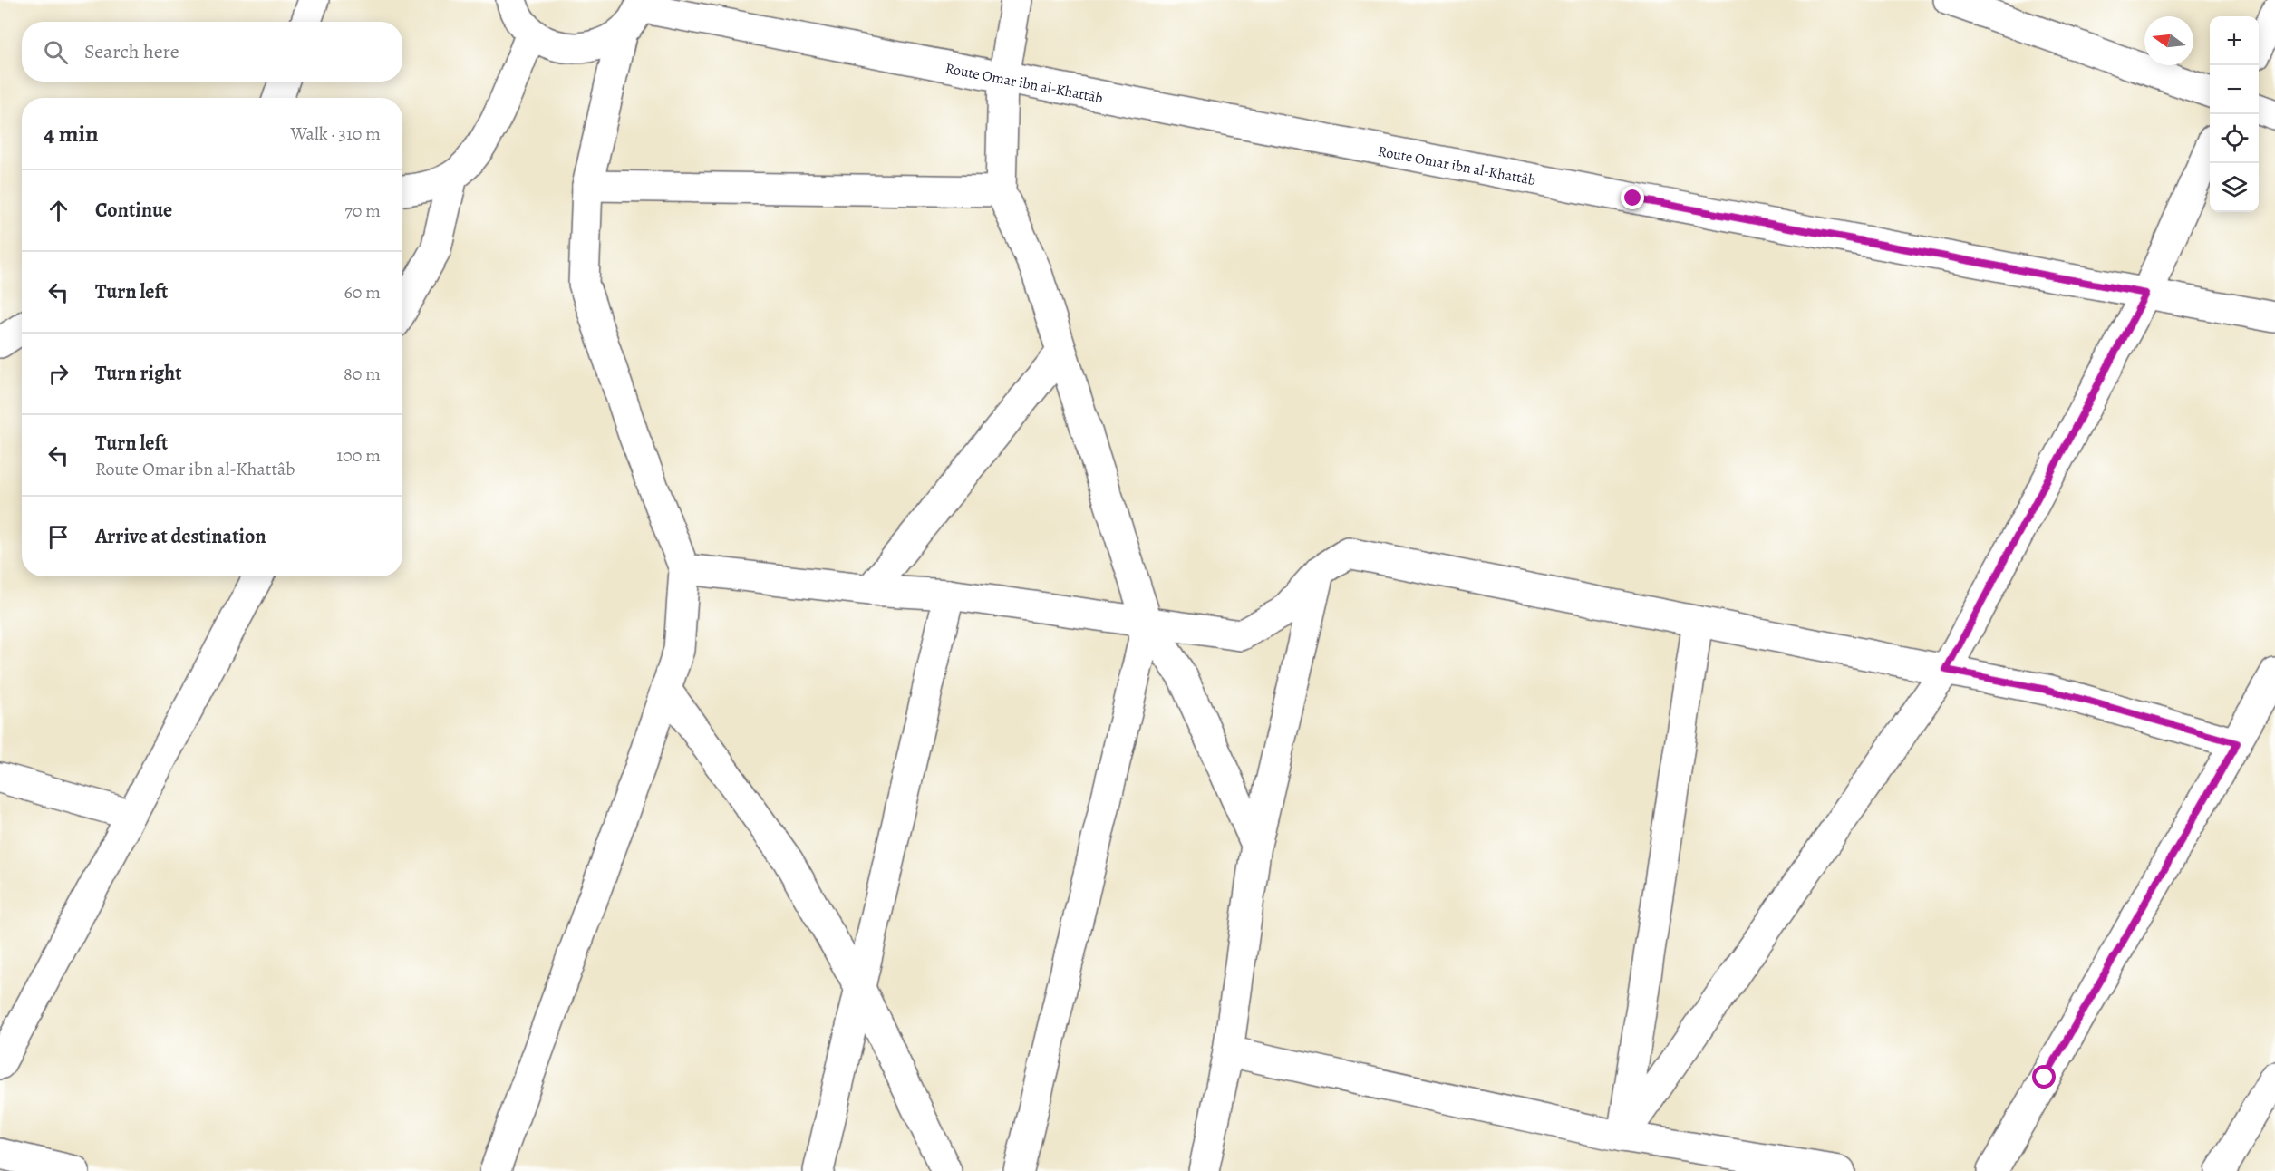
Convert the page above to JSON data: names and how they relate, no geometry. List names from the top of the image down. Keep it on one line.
{"streets":{"street":["Route Omar ibn al-Khattâb"]},"north":"left","page":{"map_buttons":["+","−"],"search":"Search here","heading":["4 min","Walk · 310 m"],"list":[["Continue","70 m"],["Turn left","60 m"],["Turn right","80 m"],["Turn left","Route Omar ibn al-Khattâb","100 m"],"Arrive at destination"]}}
